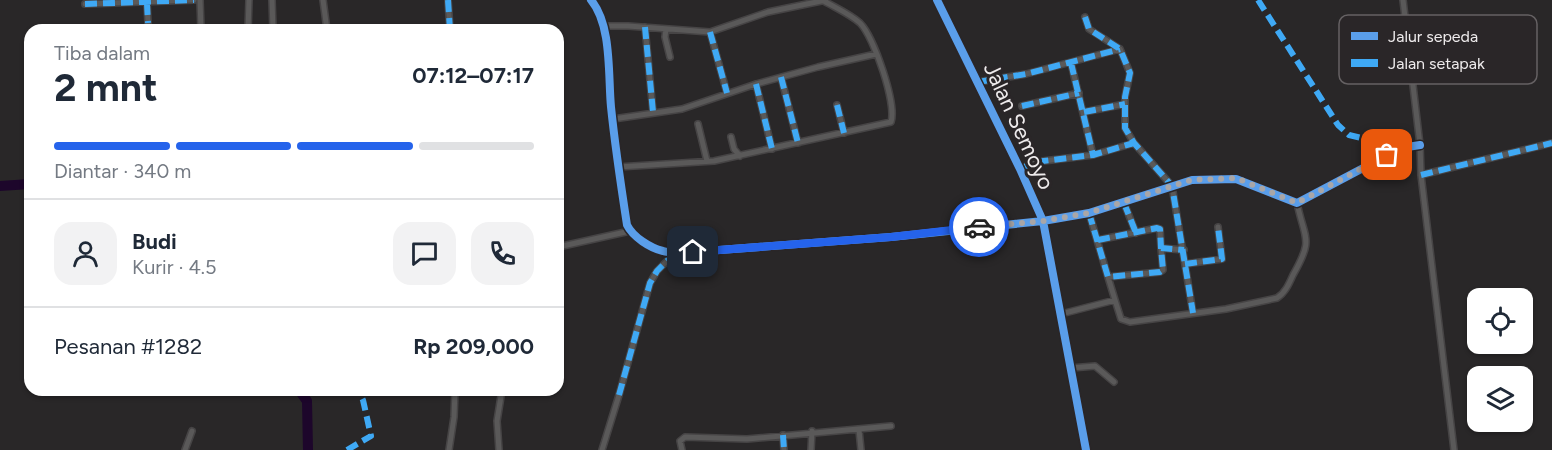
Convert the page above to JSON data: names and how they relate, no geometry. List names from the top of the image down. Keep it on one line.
{"streets":{"street":["Jalan Semoyo"]},"legend":["Jalur sepeda","Jalan setapak"],"page":{"heading":["2 mnt","Tiba dalam","07:12–07:17"],"panel":["Budi","Kurir · 4.5","Pesanan #1282","Rp 209,000"],"bar":"Diantar · 340 m"}}
